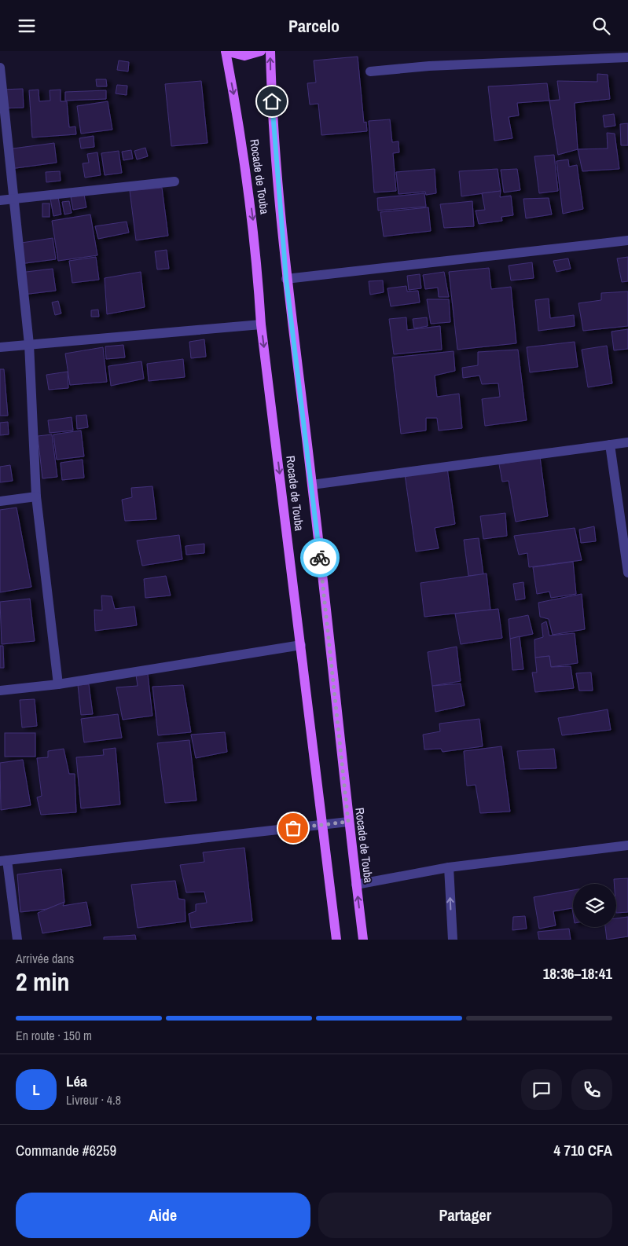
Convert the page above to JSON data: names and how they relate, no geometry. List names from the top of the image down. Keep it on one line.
{"streets":{"main road":["Rocade de Touba"]},"page":{"header":"Parcelo","heading":["2 min","Arrivée dans","18:36–18:41"],"panel":["Léa","Livreur · 4.8","Commande #6259","4 710 CFA"],"bar":"En route · 150 m","round":"L","buttons":["Aide","Partager"]}}
